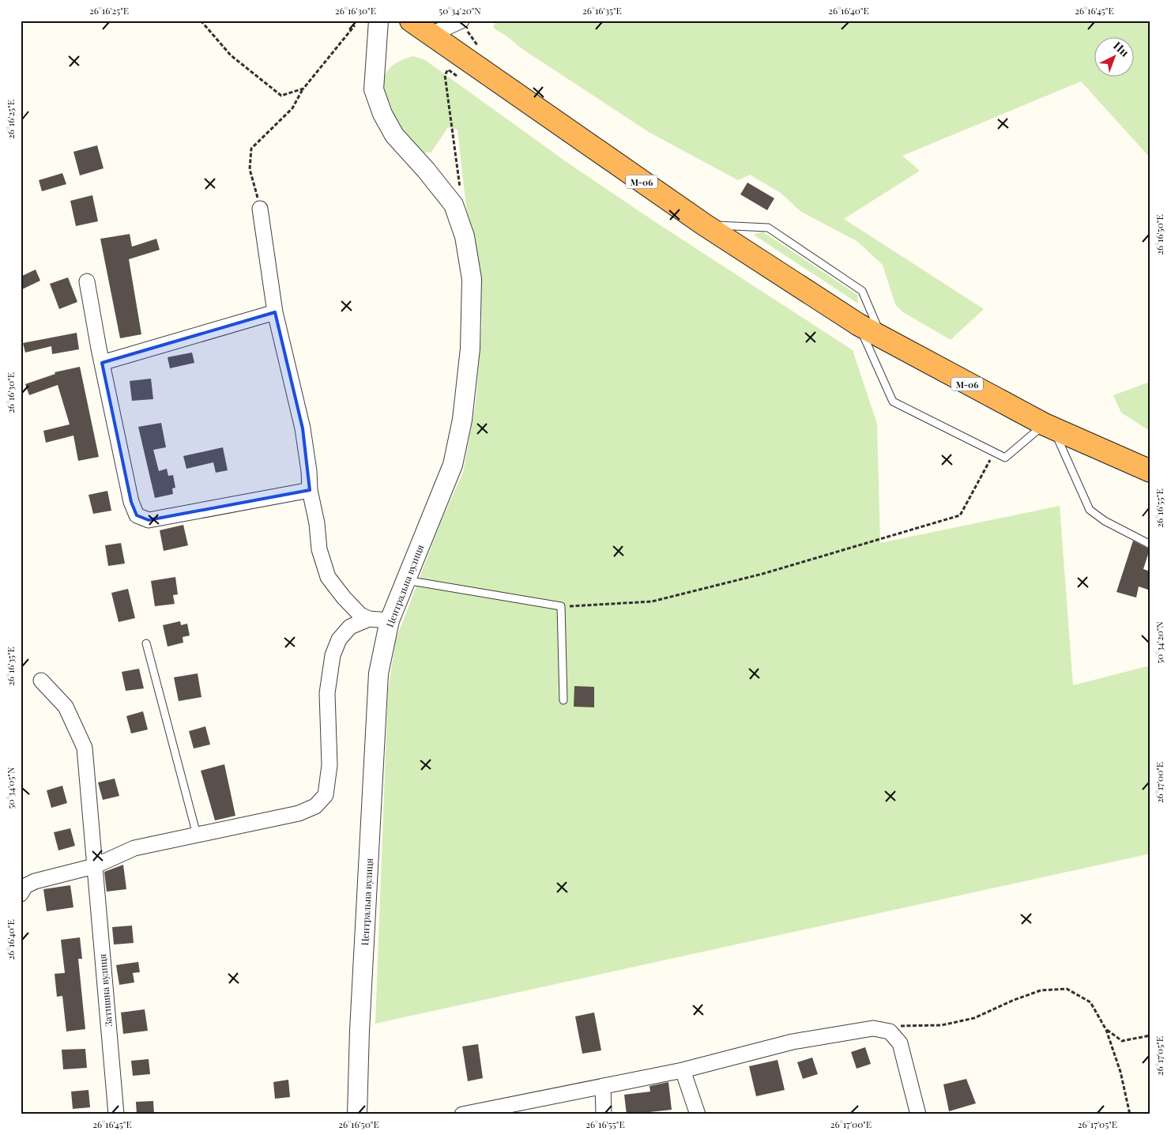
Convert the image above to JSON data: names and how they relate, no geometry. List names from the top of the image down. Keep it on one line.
{"streets":{"highway":["М-06"],"street":["Центральна вулиця","Затишна вулиця"]},"north":"top right","coordinates":["26°16'25\"E","26°16'30\"E","50°34'20\"N","26°16'35\"E","26°16'40\"E","26°16'45\"E","26°16'50\"E","26°16'55\"E","26°17'00\"E","50°34'05\"N","26°17'05\"E"]}
